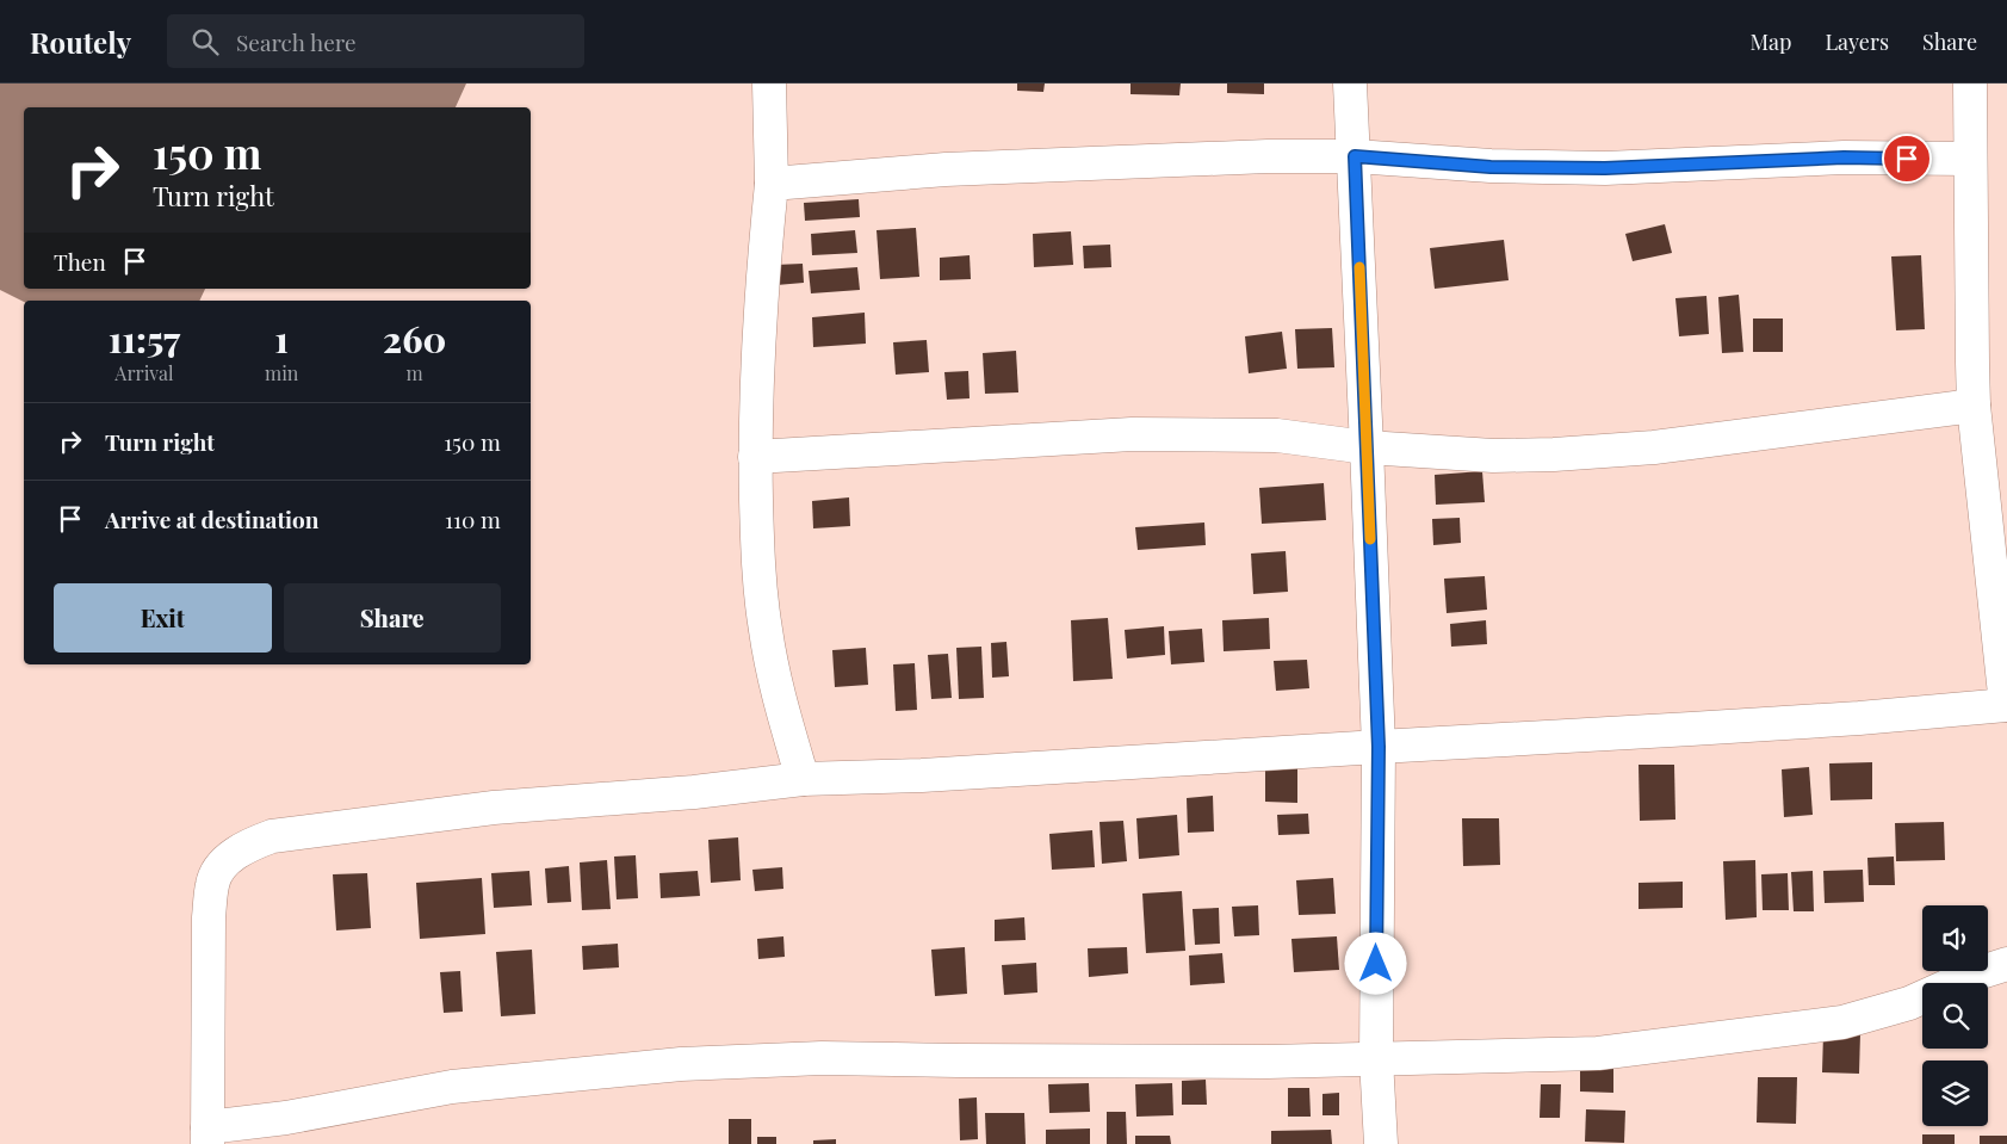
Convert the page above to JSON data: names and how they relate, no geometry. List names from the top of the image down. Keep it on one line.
{"page":{"header":"Routely","search":"Search here","nav":["Map","Layers","Share"],"turn":["150 m","Turn right"],"then":"Then","eta":["11:57","Arrival","1","min","260","m"],"list":[{"name":"Turn right","value":"150 m"},{"name":"Arrive at destination","value":"110 m"}],"buttons":["Exit","Share"]}}
